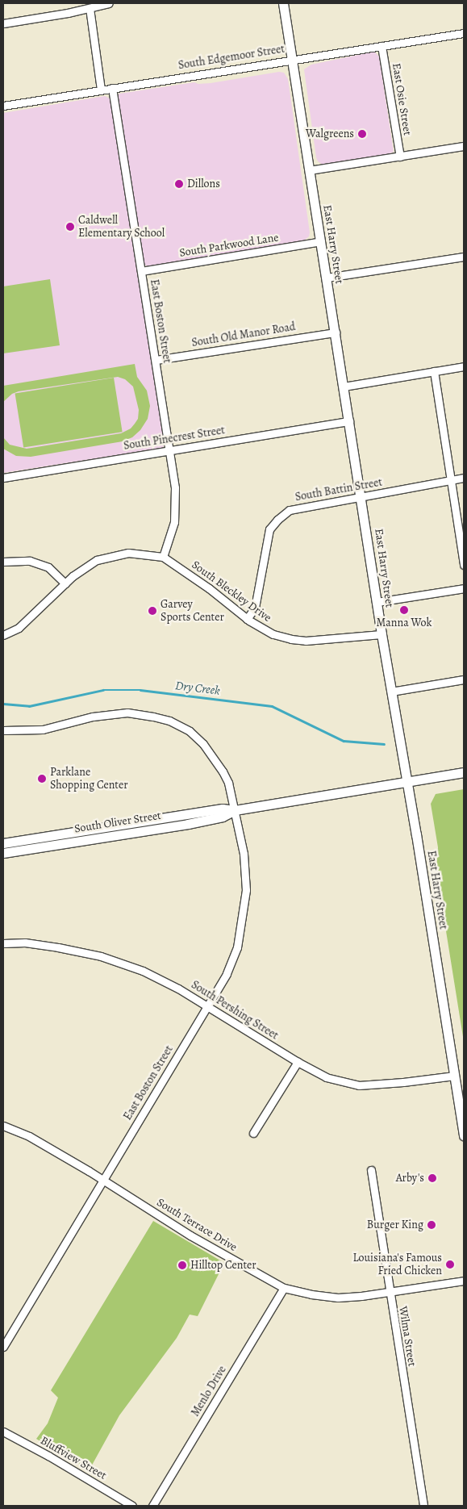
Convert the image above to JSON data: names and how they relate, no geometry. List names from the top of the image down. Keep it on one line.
{"streets":{"main road":["East Harry Street","South Oliver Street"],"street":["South Edgemoor Street","East Osie Street","South Parkwood Lane","East Boston Street","South Old Manor Road","South Pinecrest Street","South Battin Street","South Bleckley Drive","South Pershing Street","South Terrace Drive","Wilma Street","Menlo Drive","Bluffview Street"]},"crossings":[["South Edgemoor Street","East Osie Street"],["South Edgemoor Street","East Harry Street"],["South Edgemoor Street","East Boston Street"],["East Harry Street","South Parkwood Lane"],["East Harry Street","South Old Manor Road"],["East Harry Street","South Pinecrest Street"],["East Harry Street","South Battin Street"],["East Harry Street","South Bleckley Drive"],["East Harry Street","South Oliver Street"],["East Harry Street","South Pershing Street"],["South Parkwood Lane","East Boston Street"],["East Boston Street","South Old Manor Road"],["East Boston Street","South Pinecrest Street"],["East Boston Street","South Bleckley Drive"],["East Boston Street","South Oliver Street"],["East Boston Street","South Pershing Street"],["East Boston Street","South Terrace Drive"],["South Battin Street","South Bleckley Drive"],["South Terrace Drive","Wilma Street"],["South Terrace Drive","Menlo Drive"]],"water":["Dry Creek"],"places":["Walgreens","Dillons","Caldwell Elementary School","Manna Wok","Garvey Sports Center","Parklane Shopping Center","Arby's","Burger King","Louisiana's Famous Fried Chicken","Hilltop Center"]}
